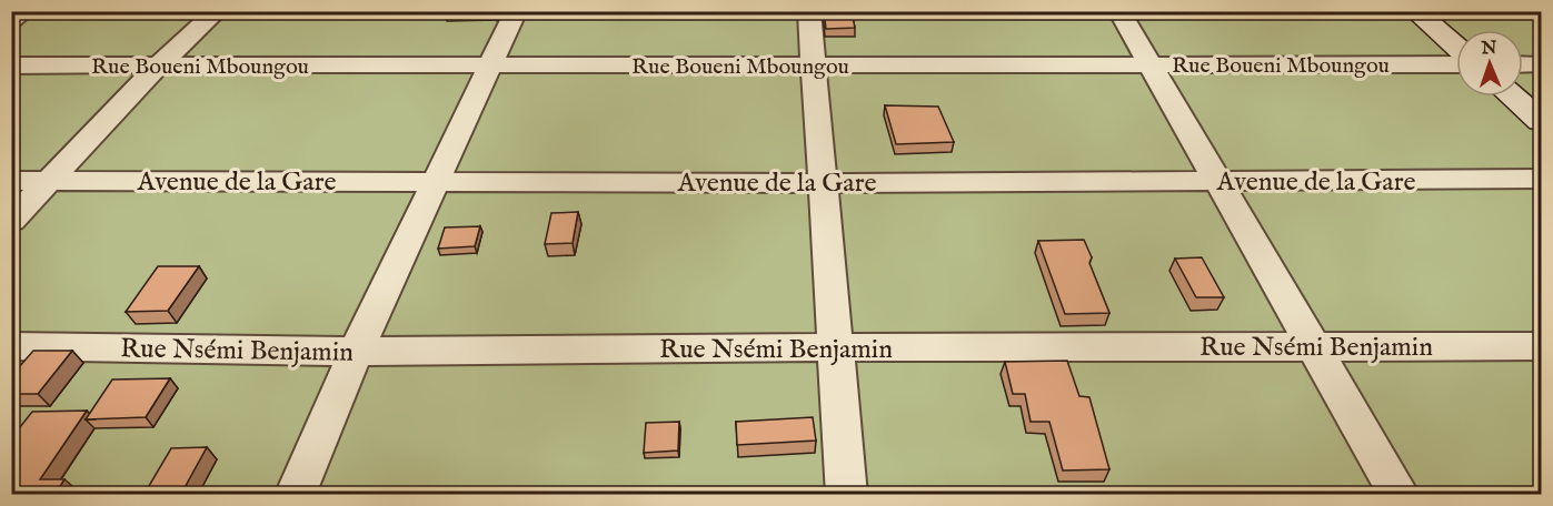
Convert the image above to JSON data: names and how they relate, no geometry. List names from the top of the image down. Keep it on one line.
{"streets":{"street":["Rue Boueni Mboungou","Avenue de la Gare","Rue Nsémi Benjamin"]},"north":"top"}
